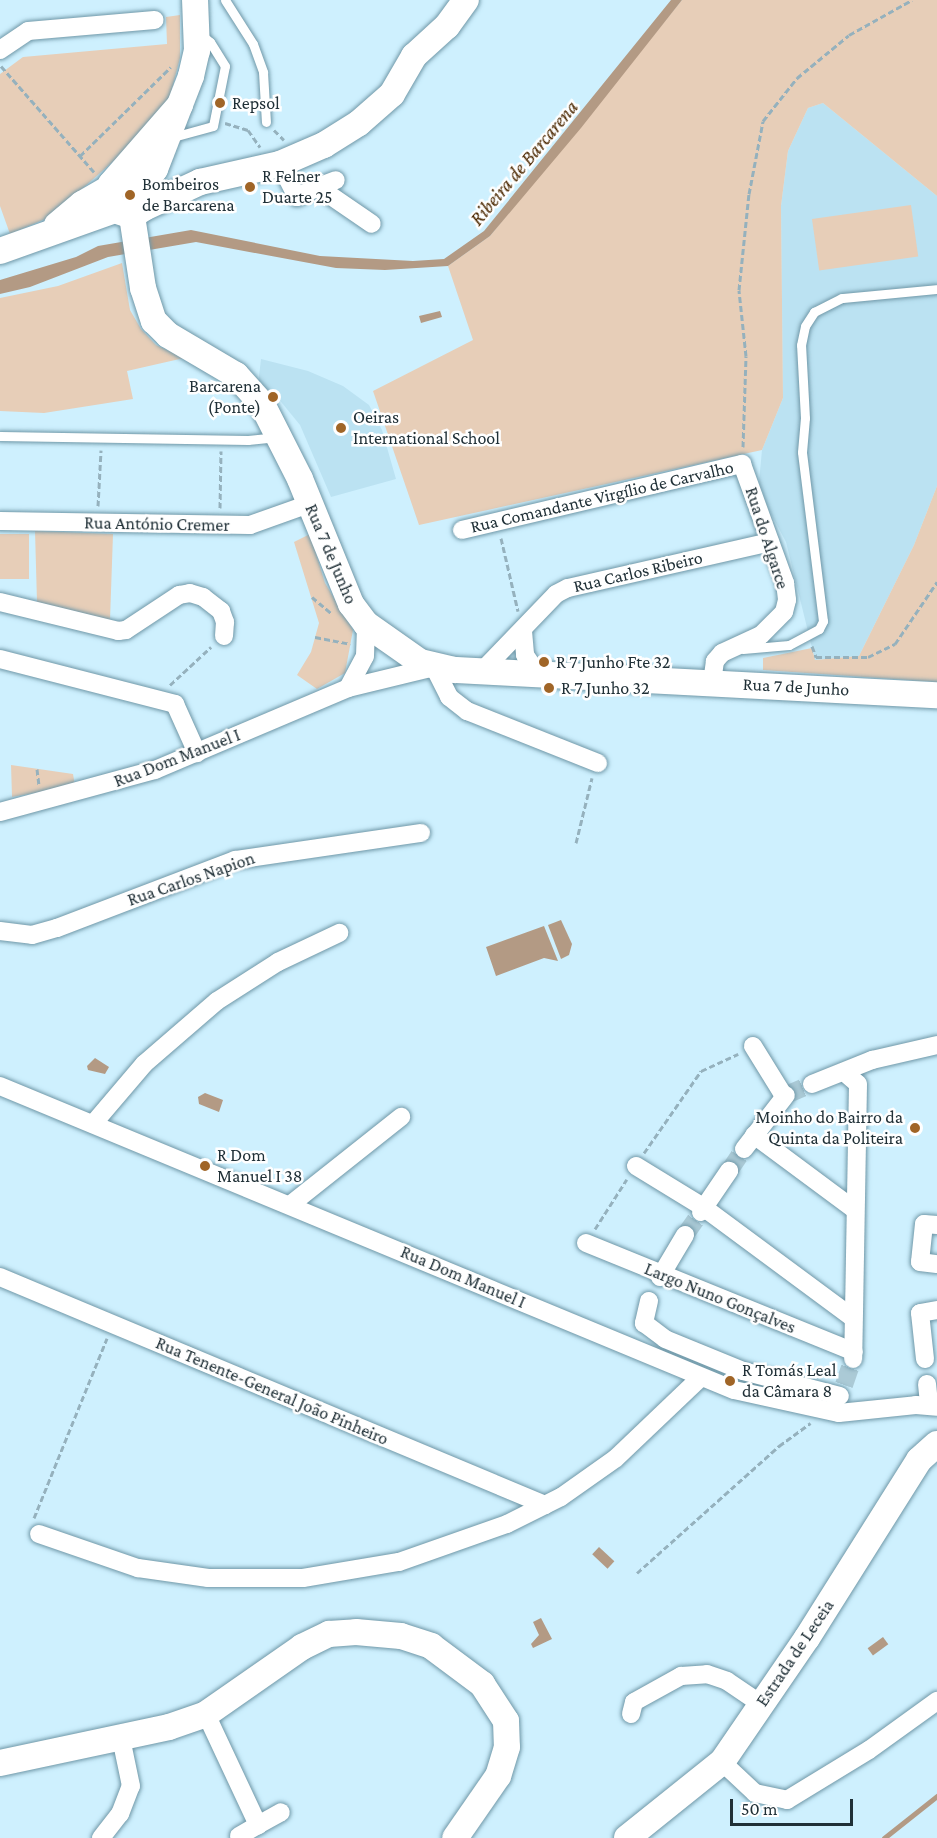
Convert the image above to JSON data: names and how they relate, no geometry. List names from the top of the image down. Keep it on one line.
{"streets":{"street":["Rua Comandante Virgílio de Carvalho","Rua António Cremer","Rua do Algarce","Rua 7 de Junho","Rua Carlos Ribeiro","Rua Dom Manuel I","Rua Carlos Napion","Largo Nuno Gonçalves","Rua Tenente-General João Pinheiro","Estrada de Leceia"]},"crossings":[["Rua Comandante Virgílio de Carvalho","Rua do Algarce"],["Rua António Cremer","Rua 7 de Junho"],["Rua do Algarce","Rua 7 de Junho"],["Rua do Algarce","Rua Carlos Ribeiro"],["Rua 7 de Junho","Rua Carlos Ribeiro"],["Rua 7 de Junho","Rua Dom Manuel I"]],"water":["Ribeira de Barcarena"],"places":["Repsol","R Felner Duarte 25","Bombeiros de Barcarena","Barcarena (Ponte)","Oeiras International School","R 7 Junho Fte 32","R 7 Junho 32","Moinho do Bairro da Quinta da Politeira","R Dom Manuel I 38","R Tomás Leal da Câmara 8"],"scale_bar":"50 m"}
